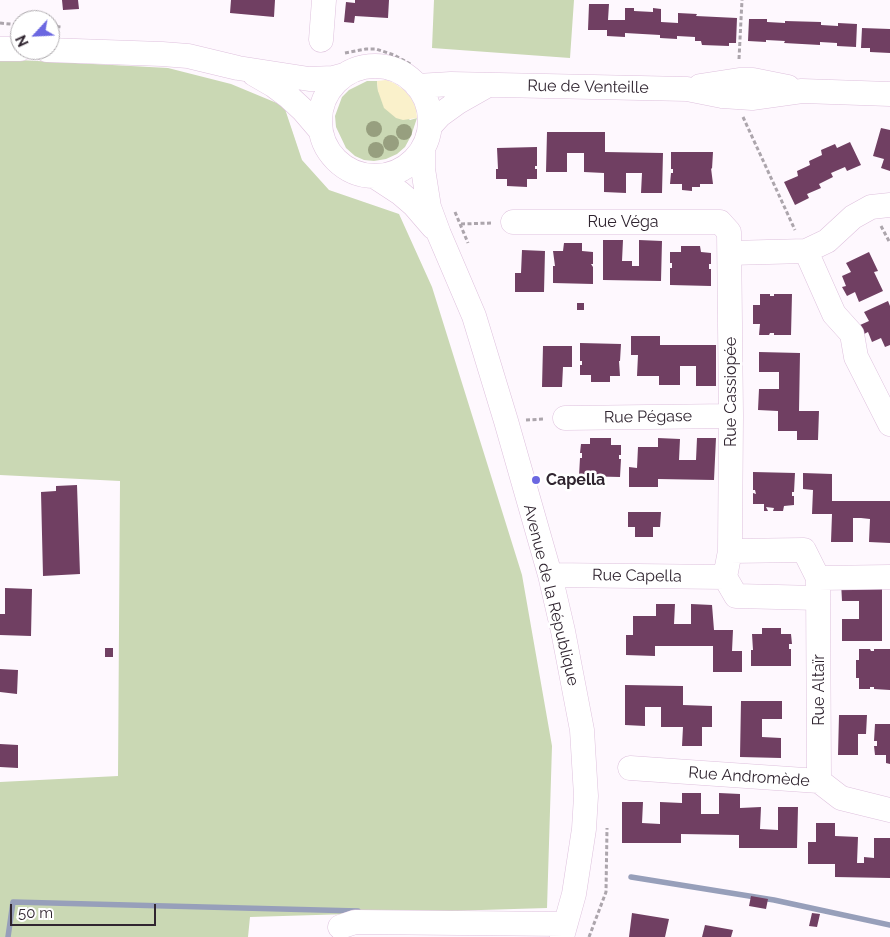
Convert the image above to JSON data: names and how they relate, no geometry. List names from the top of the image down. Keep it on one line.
{"streets":{"street":["Rue de Venteille","Rue Véga","Rue Cassiopée","Rue Pégase","Rue Capella","Avenue de la République","Rue Altaïr","Rue Andromède"]},"crossings":[["Rue de Venteille","Avenue de la République"],["Rue Véga","Rue Cassiopée"],["Rue Cassiopée","Rue Pégase"],["Rue Capella","Avenue de la République"],["Rue Altaïr","Rue Andromède"]],"places":["Capella"],"scale_bar":"50 m","north":"bottom left"}
